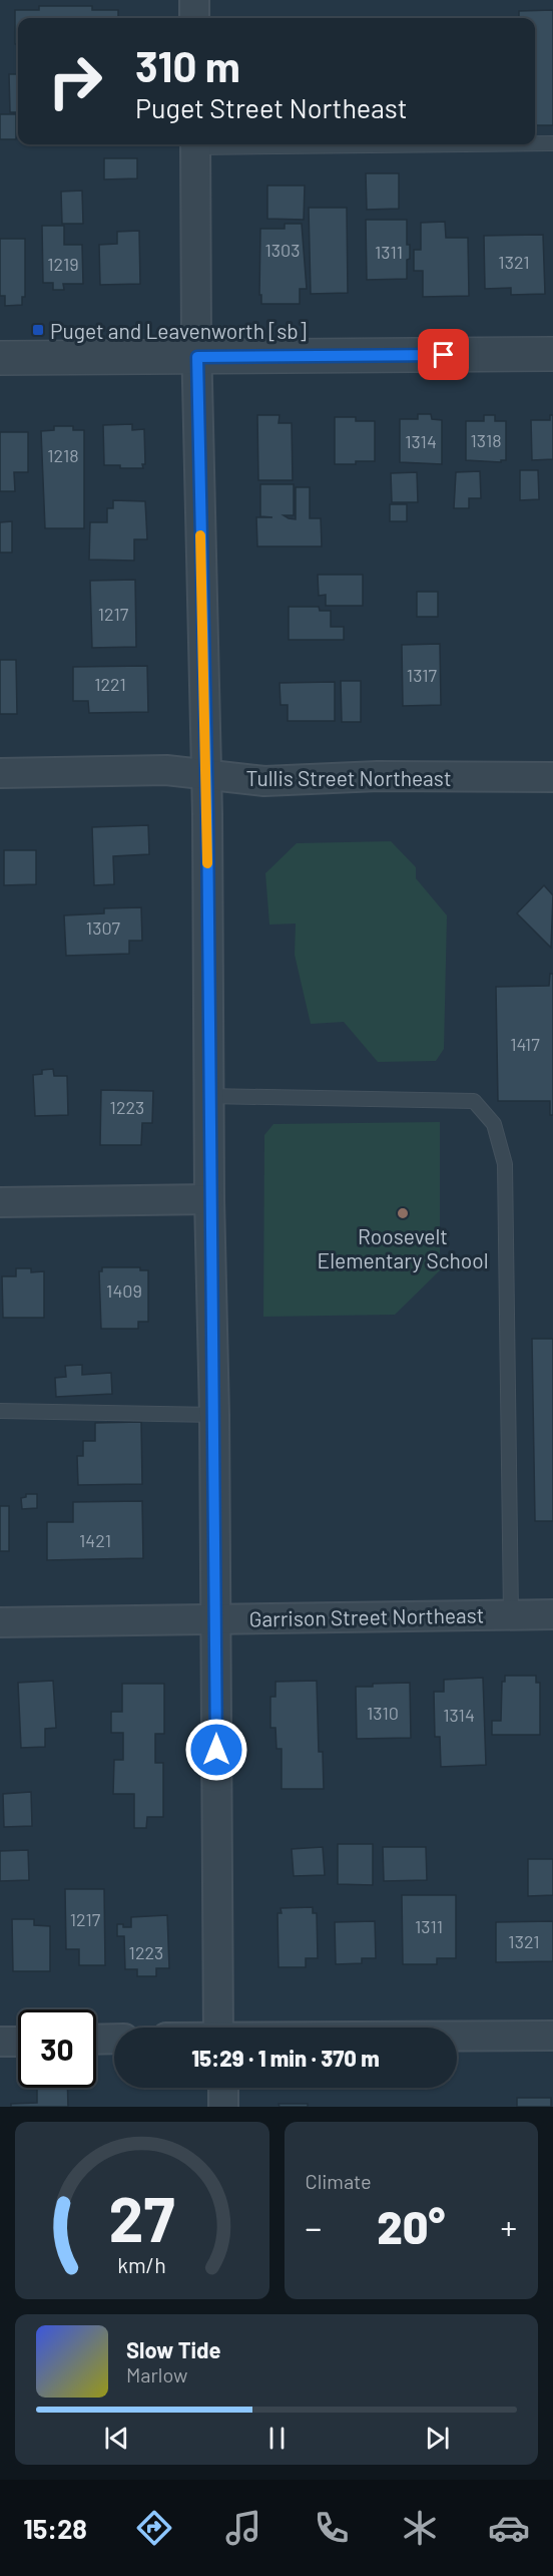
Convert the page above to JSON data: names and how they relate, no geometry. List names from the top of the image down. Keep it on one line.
{"streets":{"street":["Tullis Street Northeast","Garrison Street Northeast"]},"places":{"transit":["Puget and Leavenworth [sb]"],"other":["Roosevelt Elementary School"]},"house_numbers":["1303","1311","1321","1219","1318","1314","1218","1217","1317","1221","1307","1417","1223","1409","1421","1310","1314","1217","1311","1321","1223"],"page":{"turn":["310 m","Puget Street Northeast"],"limit":"30","trip":"15:29 · 1 min · 370 m","tile":"Climate","heat":["−","20°","+"],"song":["Slow Tide","Marlow"],"tabs":"15:28","gauge":["27","km/h"]}}
